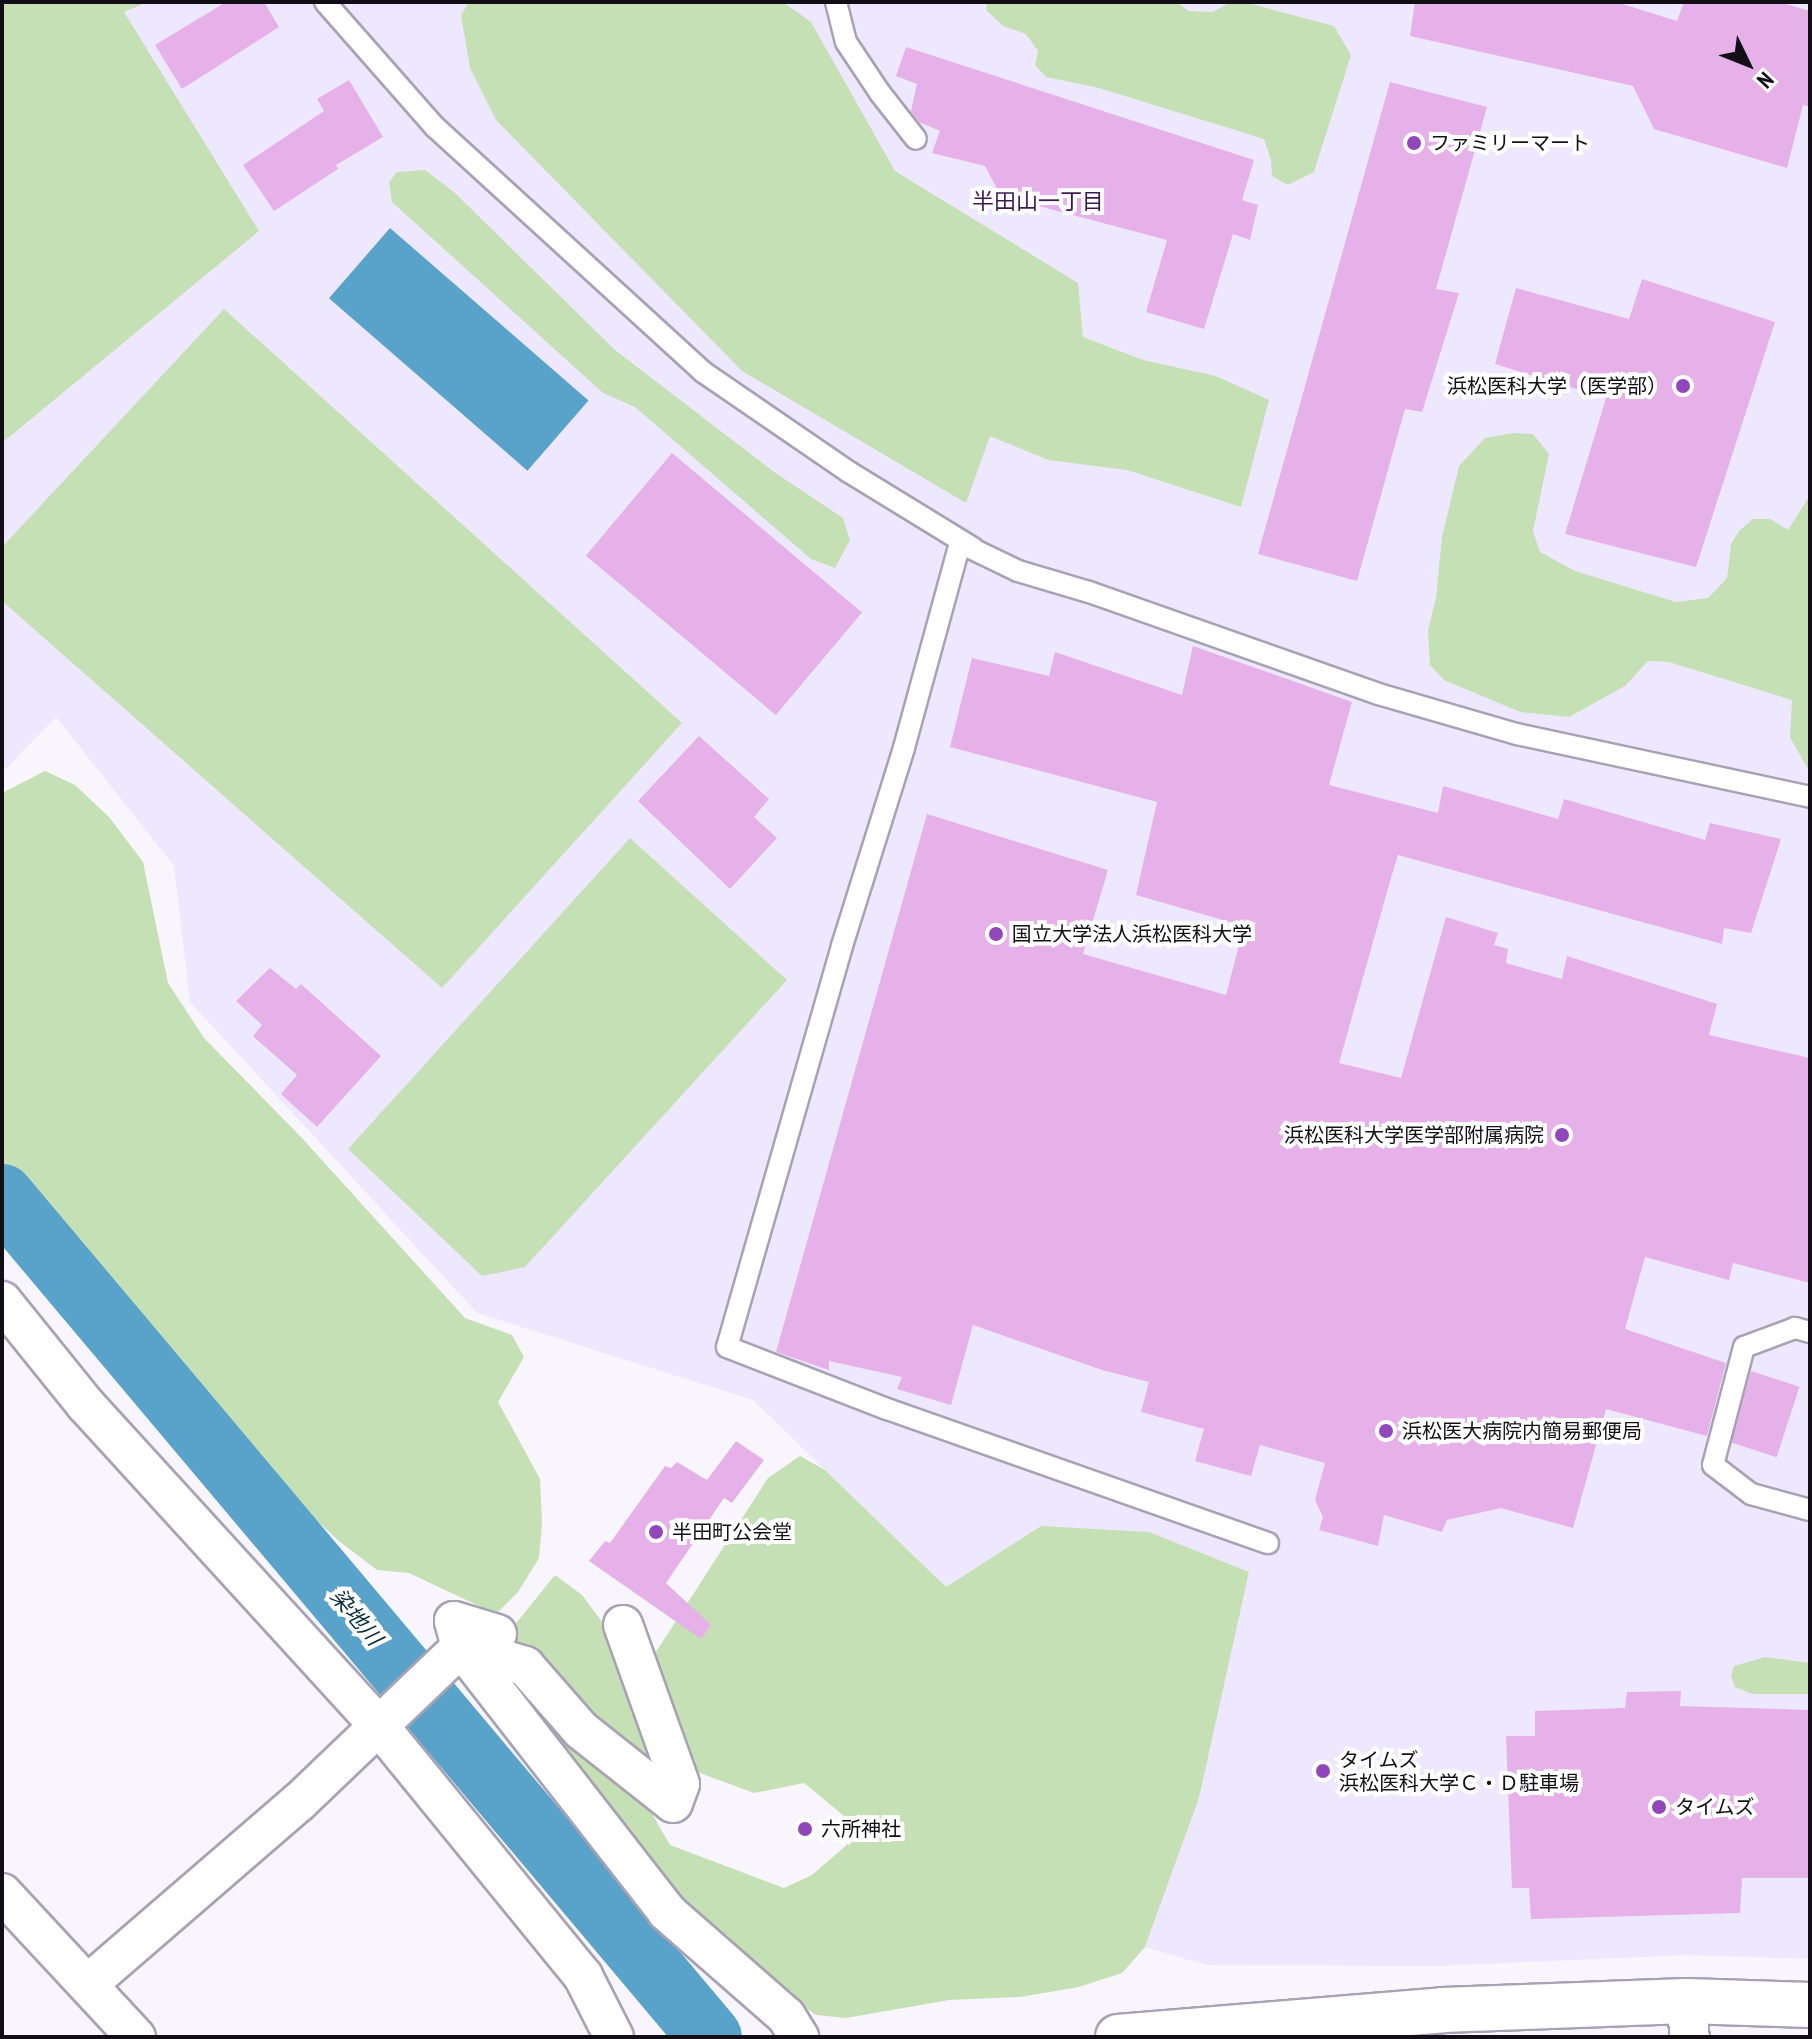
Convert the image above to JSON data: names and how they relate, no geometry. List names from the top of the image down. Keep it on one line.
{"districts":["半田山一丁目"],"water":["染地川"],"places":["ファミリーマート","浜松医科大学（医学部）","国立大学法人浜松医科大学","浜松医科大学医学部附属病院","浜松医大病院内簡易郵便局","半田町公会堂","タイムズ 浜松医科大学Ｃ・Ｄ駐車場","タイムズ","六所神社"],"north":"bottom right"}
